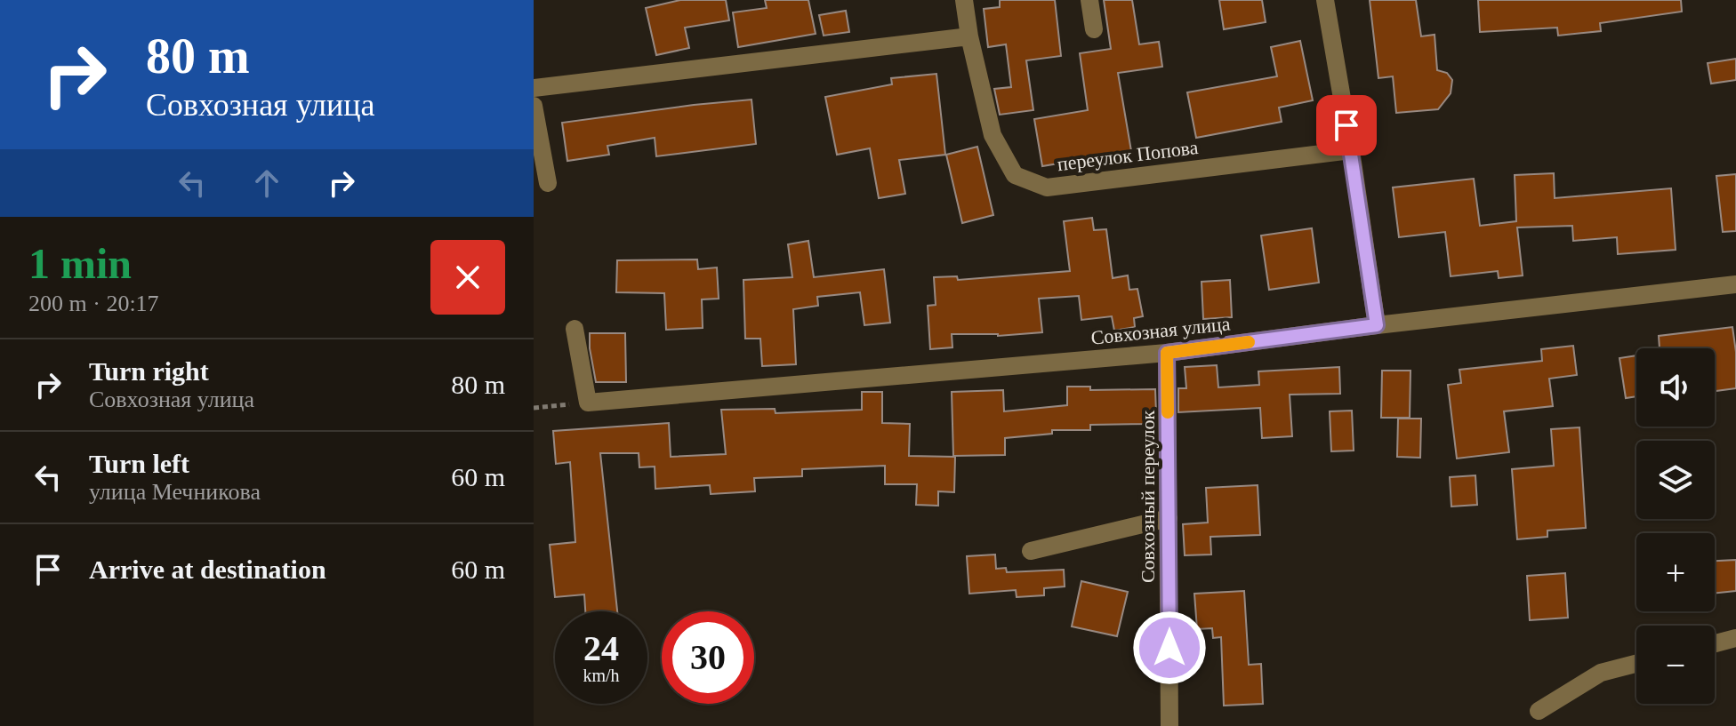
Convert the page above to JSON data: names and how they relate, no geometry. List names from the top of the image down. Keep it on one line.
{"streets":{"street":["переулок Попова","Совхозная улица","Совхозный переулок"]},"crossings":[["Совхозная улица","Совхозный переулок"]],"page":{"turn":["80 m","Совхозная улица"],"heading":["1 min","200 m · 20:17"],"list":[{"name":"Turn right","note":"Совхозная улица","value":"80 m"},{"name":"Turn left","note":"улица Мечникова","value":"60 m"},{"name":"Arrive at destination","value":"60 m"}],"map_buttons":["+","−"],"speed":"24 km/h","limit":"30"}}
